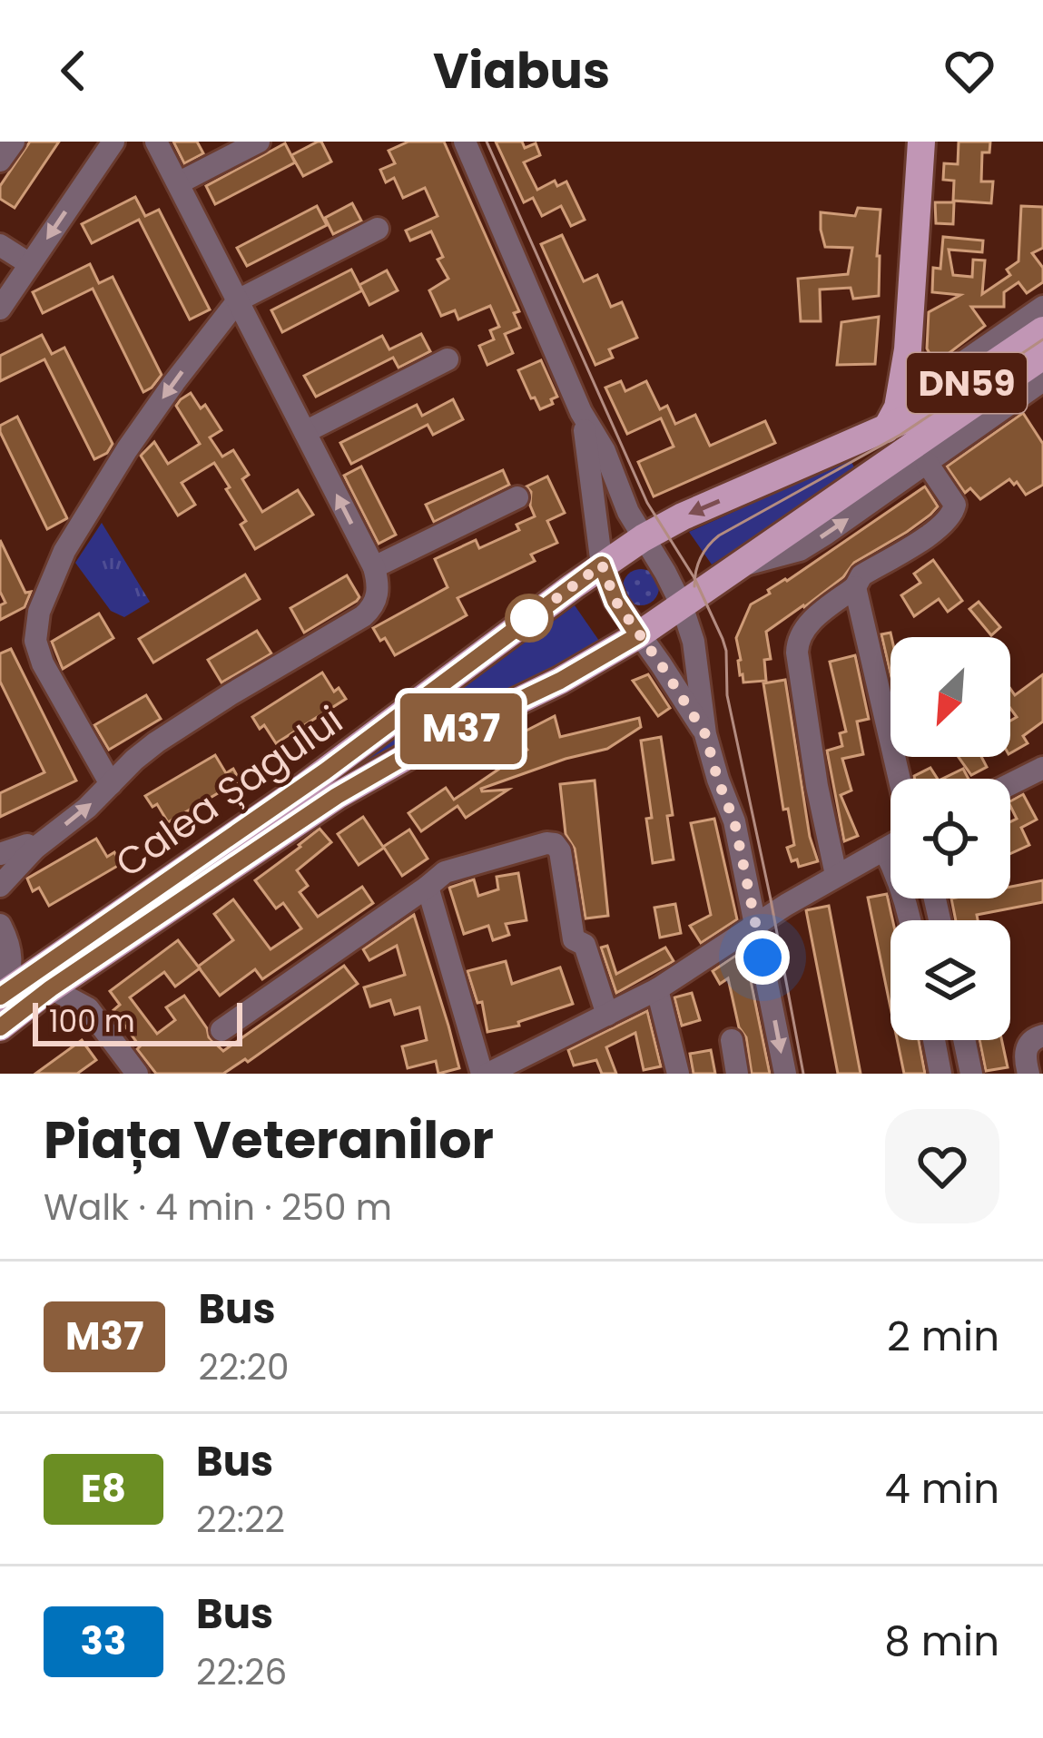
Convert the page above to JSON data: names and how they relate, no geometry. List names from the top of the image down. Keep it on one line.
{"streets":{"main road":["DN59","Calea Șagului"]},"crossings":[["DN59","Calea Șagului"]],"lines":["bus line M37"],"scale_bar":"100 m","north":"bottom left","page":{"header":"Viabus","on_map":"M37","scale":"100 m","heading":["Piața Veteranilor","Walk · 4 min · 250 m"],"list":[{"mark":"M37","name":"Bus","note":"22:20","value":"2 min"},{"mark":"E8","name":"Bus","note":"22:22","value":"4 min"},{"mark":"33","name":"Bus","note":"22:26","value":"8 min"}]}}
